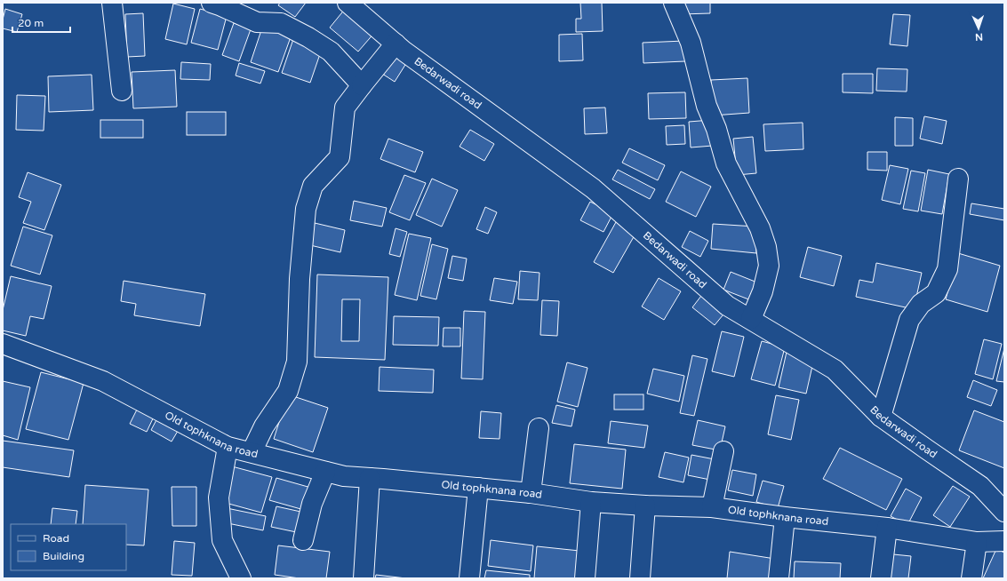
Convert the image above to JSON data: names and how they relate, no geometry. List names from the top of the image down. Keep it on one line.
{"streets":{"street":["Bedarwadi road","Old tophknana road"]},"legend":["Road","Building"],"scale_bar":"20 m","north":"bottom"}
